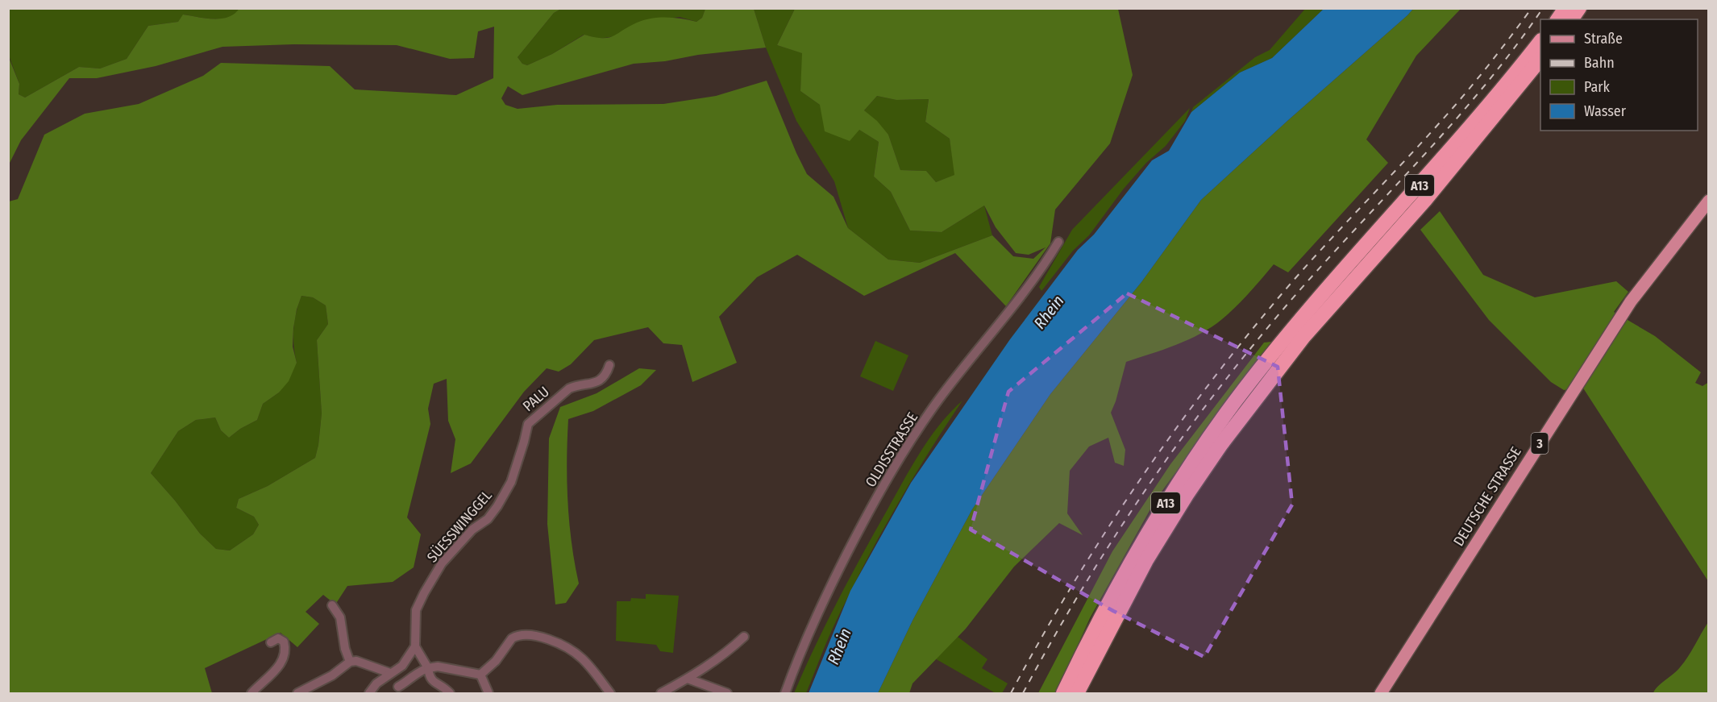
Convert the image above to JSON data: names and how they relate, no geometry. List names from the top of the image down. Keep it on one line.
{"streets":{"highway":["A13"],"main road":["3","DEUTSCHE STRASSE"],"street":["PALU","OLDISSTRASSE","SÜESSWINGGEL"]},"crossings":[["PALU","SÜESSWINGGEL"]],"water":["Rhein"],"legend":["Straße","Bahn","Park","Wasser"]}
